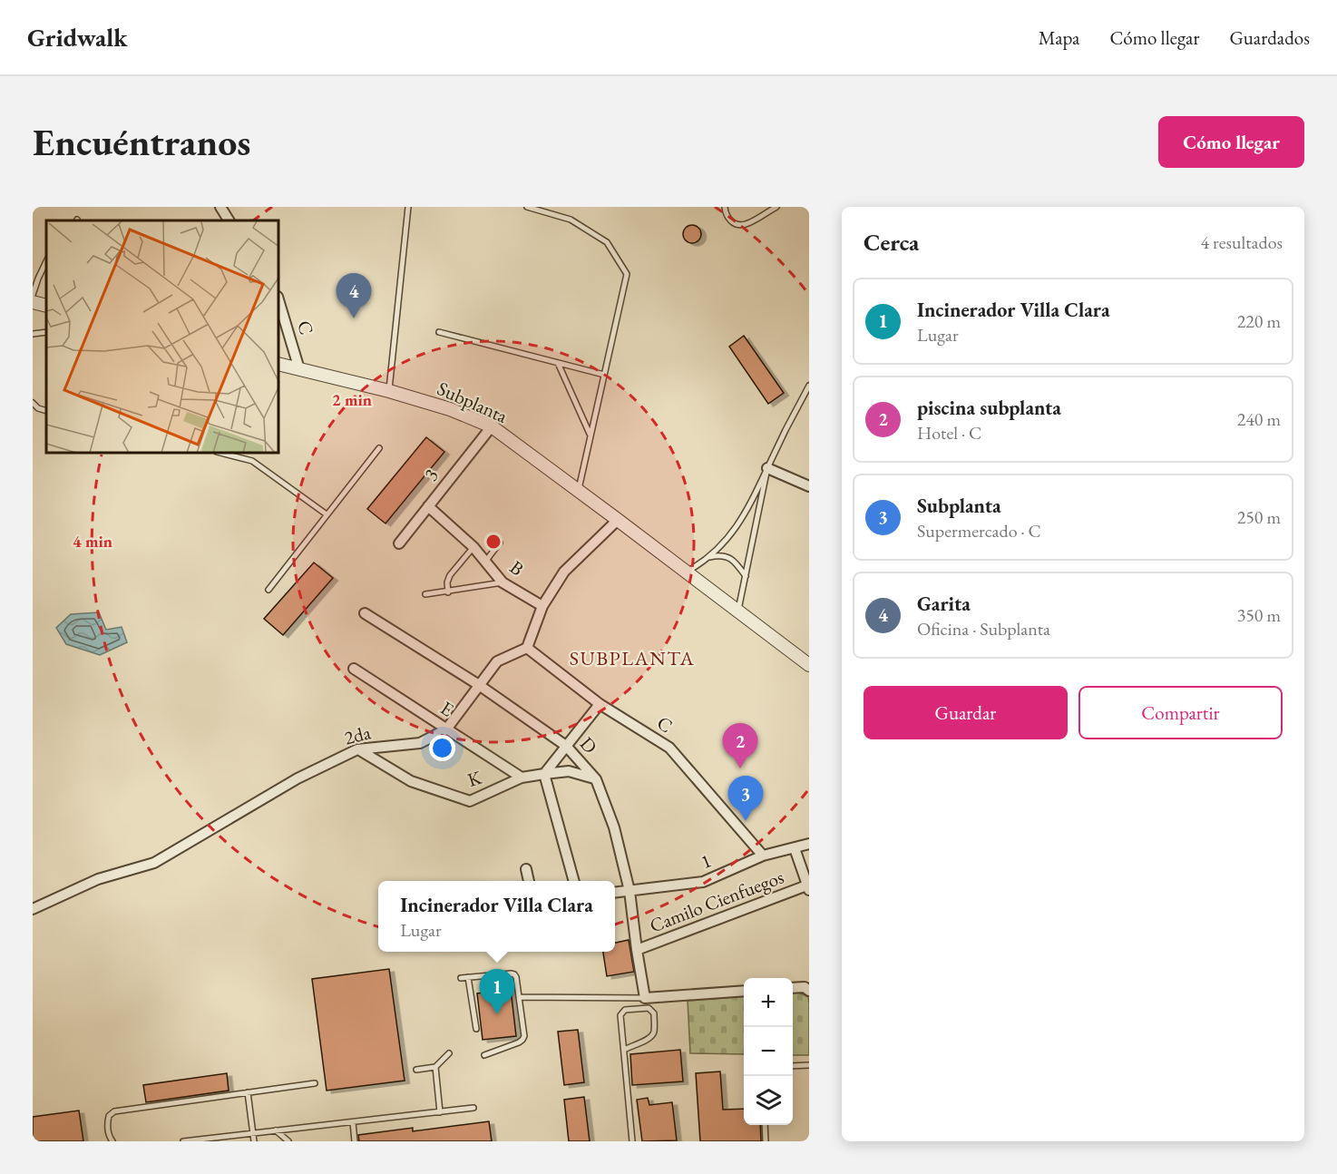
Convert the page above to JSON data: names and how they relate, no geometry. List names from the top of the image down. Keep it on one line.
{"streets":{"street":["C","Subplanta","3","B","E","2da","D","K","1","Camilo Cienfuegos"]},"crossings":[["C","Subplanta"],["C","2da"],["C","1"],["Subplanta","3"],["3","B"],["E","2da"],["E","K"],["2da","D"],["2da","K"],["D","K"],["D","1"],["D","Camilo Cienfuegos"]],"districts":["SUBPLANTA"],"page":{"header":"Gridwalk","nav":["Mapa","Cómo llegar","Guardados"],"buttons":["Cómo llegar",["Guardar","Compartir"]],"title":"Encuéntranos","heading":["Cerca","4 resultados"],"pins":["4","2","3","1"],"list":[{"mark":"1","name":"Incinerador Villa Clara","note":"Lugar","value":"220 m"},{"mark":"2","name":"piscina subplanta","note":"Hotel · C","value":"240 m"},{"mark":"3","name":"Subplanta","note":"Supermercado · C","value":"250 m"},{"mark":"4","name":"Garita","note":"Oficina · Subplanta","value":"350 m"}],"popup":["Incinerador Villa Clara","Lugar"],"map_buttons":["+","−"]},"rings":["2 min","4 min"]}
